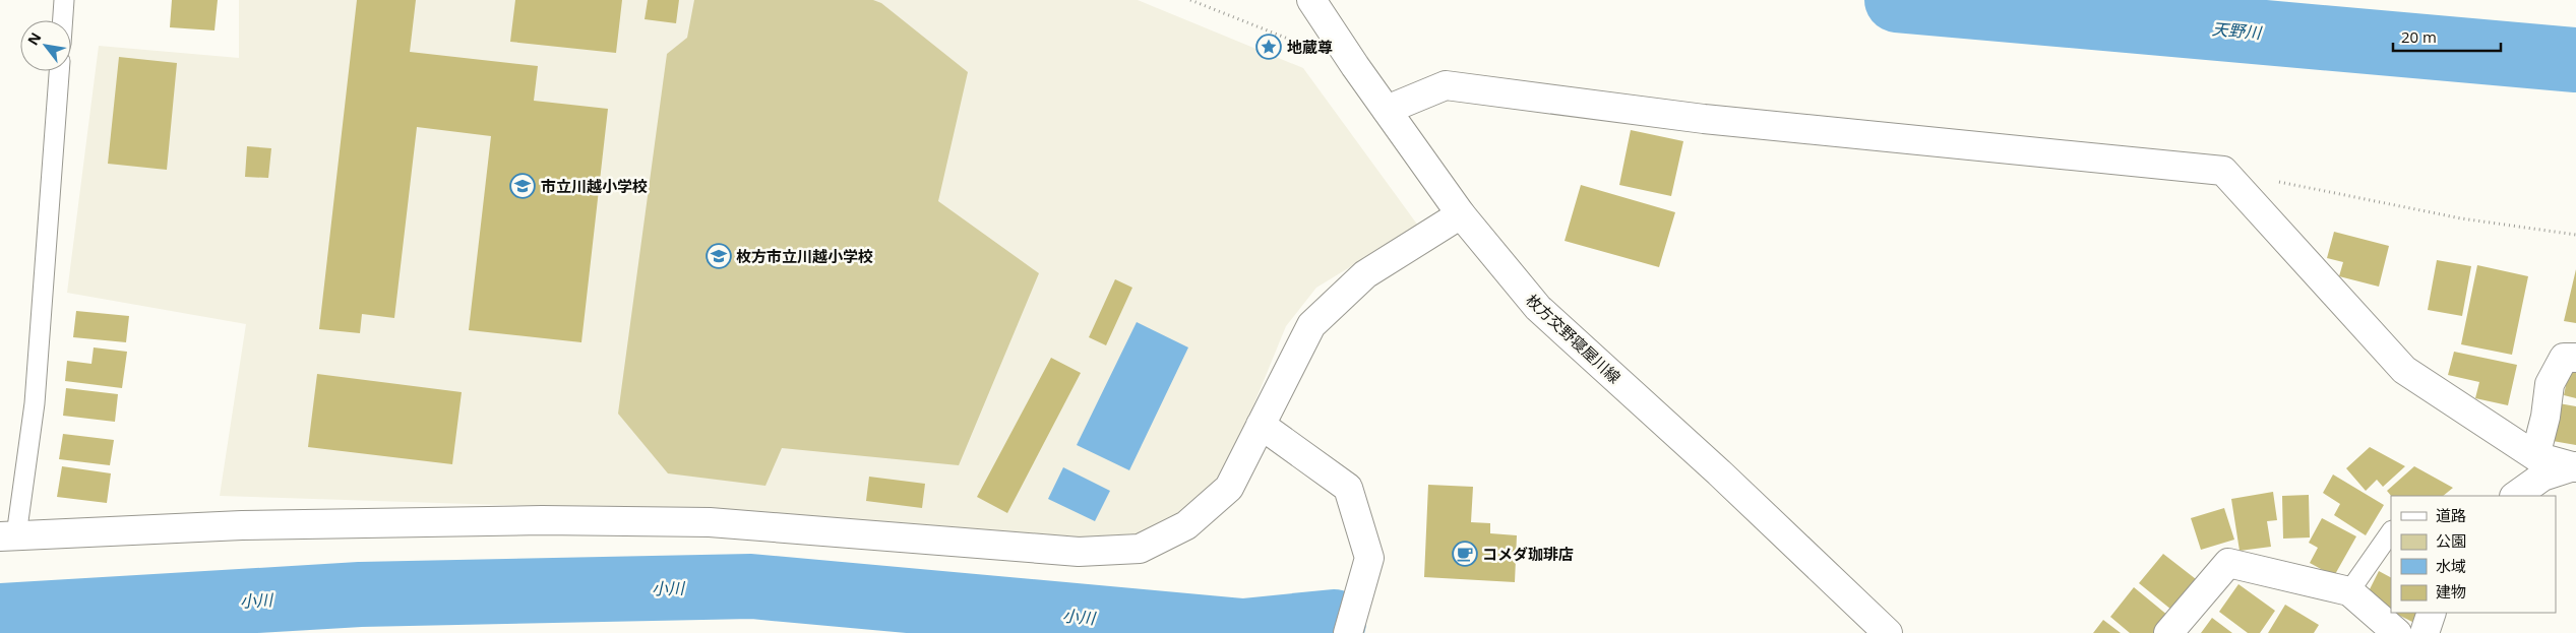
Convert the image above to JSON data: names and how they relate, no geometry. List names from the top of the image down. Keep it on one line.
{"streets":{"street":["枚方交野寝屋川線"]},"water":["天野川","小川"],"places":{"place":["地蔵尊"],"school or university":["市立川越小学校","枚方市立川越小学校"],"cafe":["コメダ珈琲店"]},"legend":["道路","公園","水域","建物"],"scale_bar":"20 m","north":"top left"}
